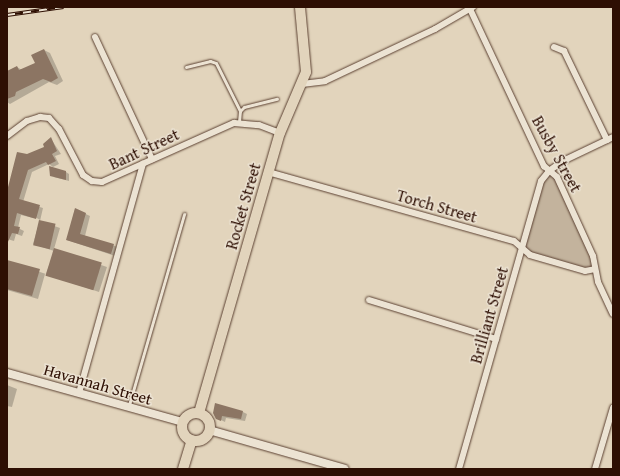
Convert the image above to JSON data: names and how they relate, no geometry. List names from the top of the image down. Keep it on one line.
{"streets":{"main road":["Rocket Street"],"street":["Bant Street","Busby Street","Torch Street","Brilliant Street","Havannah Street"]},"crossings":[["Busby Street","Torch Street"],["Busby Street","Brilliant Street"],["Rocket Street","Torch Street"],["Rocket Street","Havannah Street"],["Torch Street","Brilliant Street"]]}
